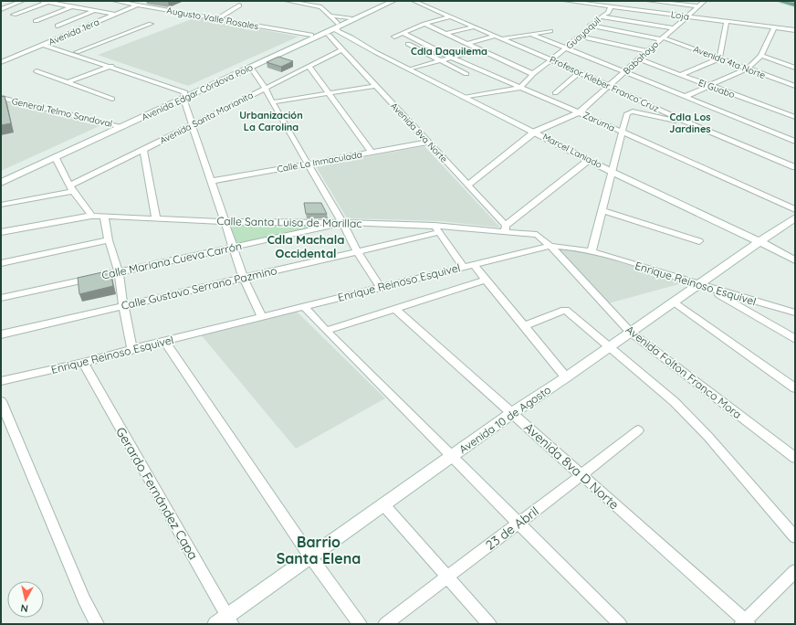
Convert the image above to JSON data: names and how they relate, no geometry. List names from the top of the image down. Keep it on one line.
{"streets":{"street":["Loja","Augusto Valle Rosales","Avenida 1era","Guayaquil","Babahoyo","Avenida 4ta Norte","Profesor Kleber Franco Cruz","El Guabo","Avenida Edgar Córdova Polo","General Telmo Sandoval","Avenida Santa Marianita","Zaruma","Avenida 8va Norte","Marcel Laniado","Calle La Inmaculada","Calle Santa Luisa de Marillac","Calle Mariana Cueva Carrón","Enrique Reinoso Esquivel","Calle Gustavo Serrano Pazmino","Avenida Folton Franco Mora","Avenida 10 de Agosto","Avenida 8va D Norte","Gerardo Fernández Capa","23 de Abril"]},"crossings":[["Loja","Guayaquil"],["Loja","Babahoyo"],["Augusto Valle Rosales","Avenida 1era"],["Augusto Valle Rosales","Avenida Edgar Córdova Polo"],["Augusto Valle Rosales","Marcel Laniado"],["Guayaquil","Avenida 4ta Norte"],["Guayaquil","Profesor Kleber Franco Cruz"],["Guayaquil","Zaruma"],["Babahoyo","Avenida 4ta Norte"],["Babahoyo","Profesor Kleber Franco Cruz"],["Babahoyo","El Guabo"],["Babahoyo","Zaruma"],["Babahoyo","Avenida 8va Norte"],["Babahoyo","Marcel Laniado"],["Avenida Edgar Córdova Polo","General Telmo Sandoval"],["Avenida Edgar Córdova Polo","Marcel Laniado"],["Avenida Santa Marianita","Avenida 8va Norte"],["Avenida 8va Norte","Marcel Laniado"],["Avenida 8va Norte","Calle La Inmaculada"],["Avenida 8va Norte","Calle Santa Luisa de Marillac"],["Marcel Laniado","Avenida 10 de Agosto"],["Calle Santa Luisa de Marillac","Calle Mariana Cueva Carrón"],["Calle Santa Luisa de Marillac","Enrique Reinoso Esquivel"],["Calle Santa Luisa de Marillac","Calle Gustavo Serrano Pazmino"],["Calle Santa Luisa de Marillac","Avenida Folton Franco Mora"],["Enrique Reinoso Esquivel","Avenida Folton Franco Mora"],["Enrique Reinoso Esquivel","Avenida 10 de Agosto"],["Enrique Reinoso Esquivel","Gerardo Fernández Capa"],["Avenida Folton Franco Mora","Avenida 10 de Agosto"],["Avenida 10 de Agosto","Avenida 8va D Norte"],["Avenida 10 de Agosto","Gerardo Fernández Capa"],["Avenida 8va D Norte","23 de Abril"]],"districts":["Cdla Daquilema","Urbanización La Carolina","Cdla Los Jardines","Cdla Machala Occidental","Barrio Santa Elena"],"north":"bottom"}
